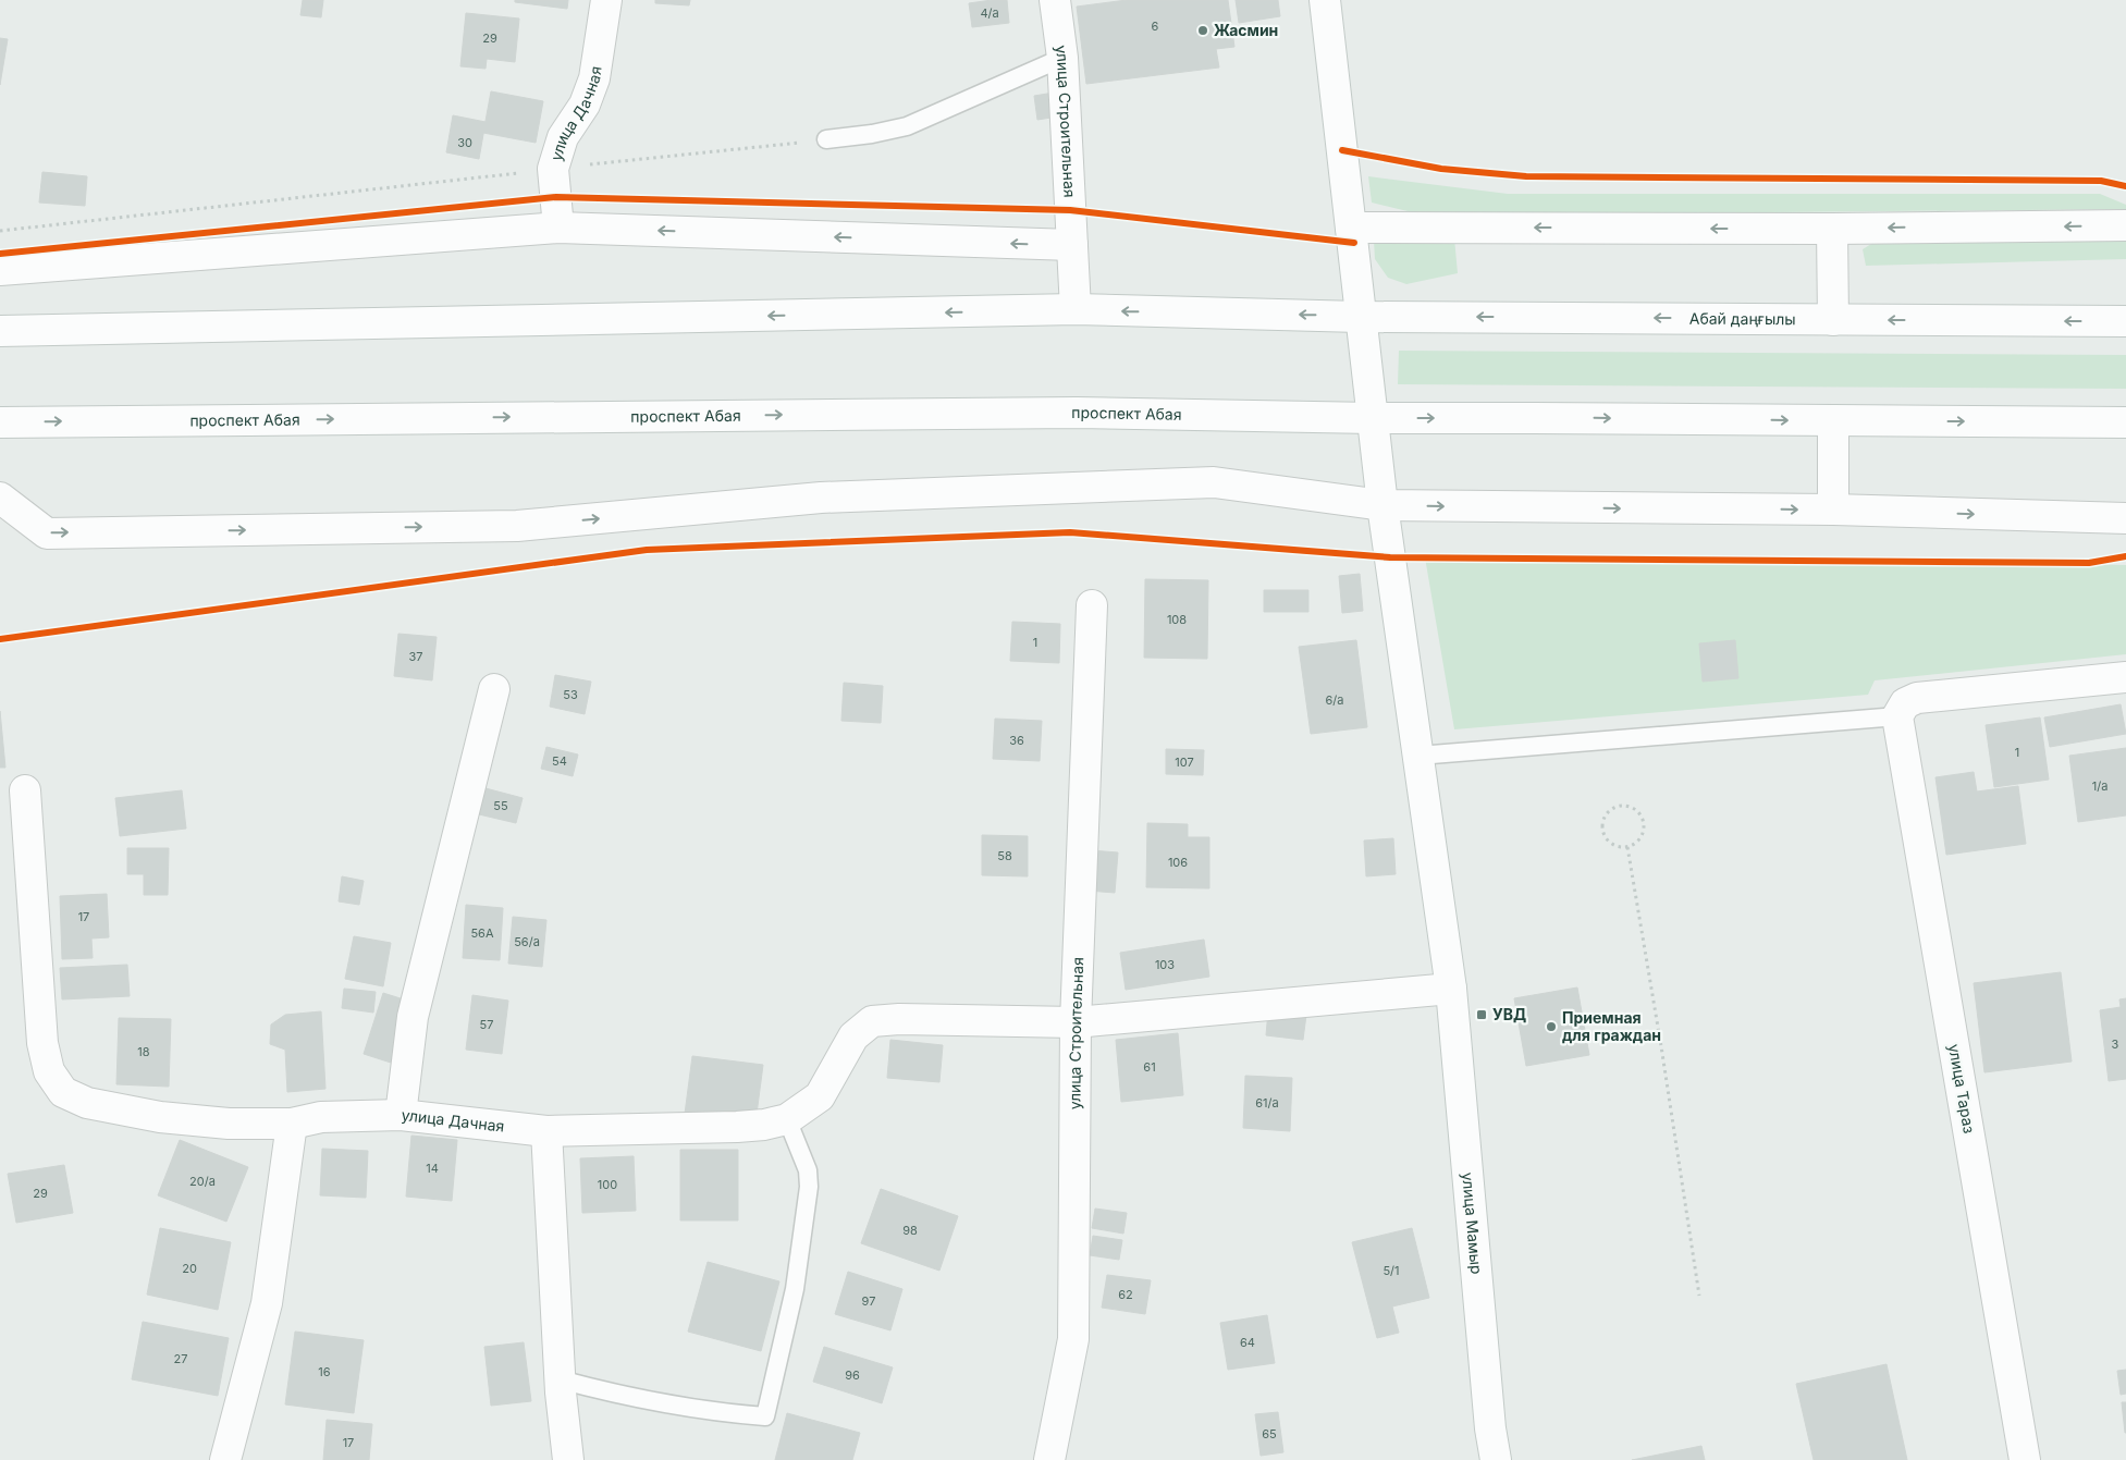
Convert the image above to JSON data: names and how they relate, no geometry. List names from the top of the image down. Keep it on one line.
{"streets":{"street":["улица Дачная","улица Строительная","Абай даңғылы","проспект Абая","улица Тараз","улица Мамыр"]},"crossings":[["проспект Абая","улица Мамыр"]],"places":{"other":["Жасмин","Приемная для граждан"],"transit":["УВД"]},"house_numbers":["4/а","6","29","30","108","1","37","53","6/а","36","1","54","107","1/а","55","58","106","17","56А","56/а","103","57","3","18","61","61/а","14","20/а","100","29","98","20","5/1","62","97","64","27","16","96","65","17"]}
